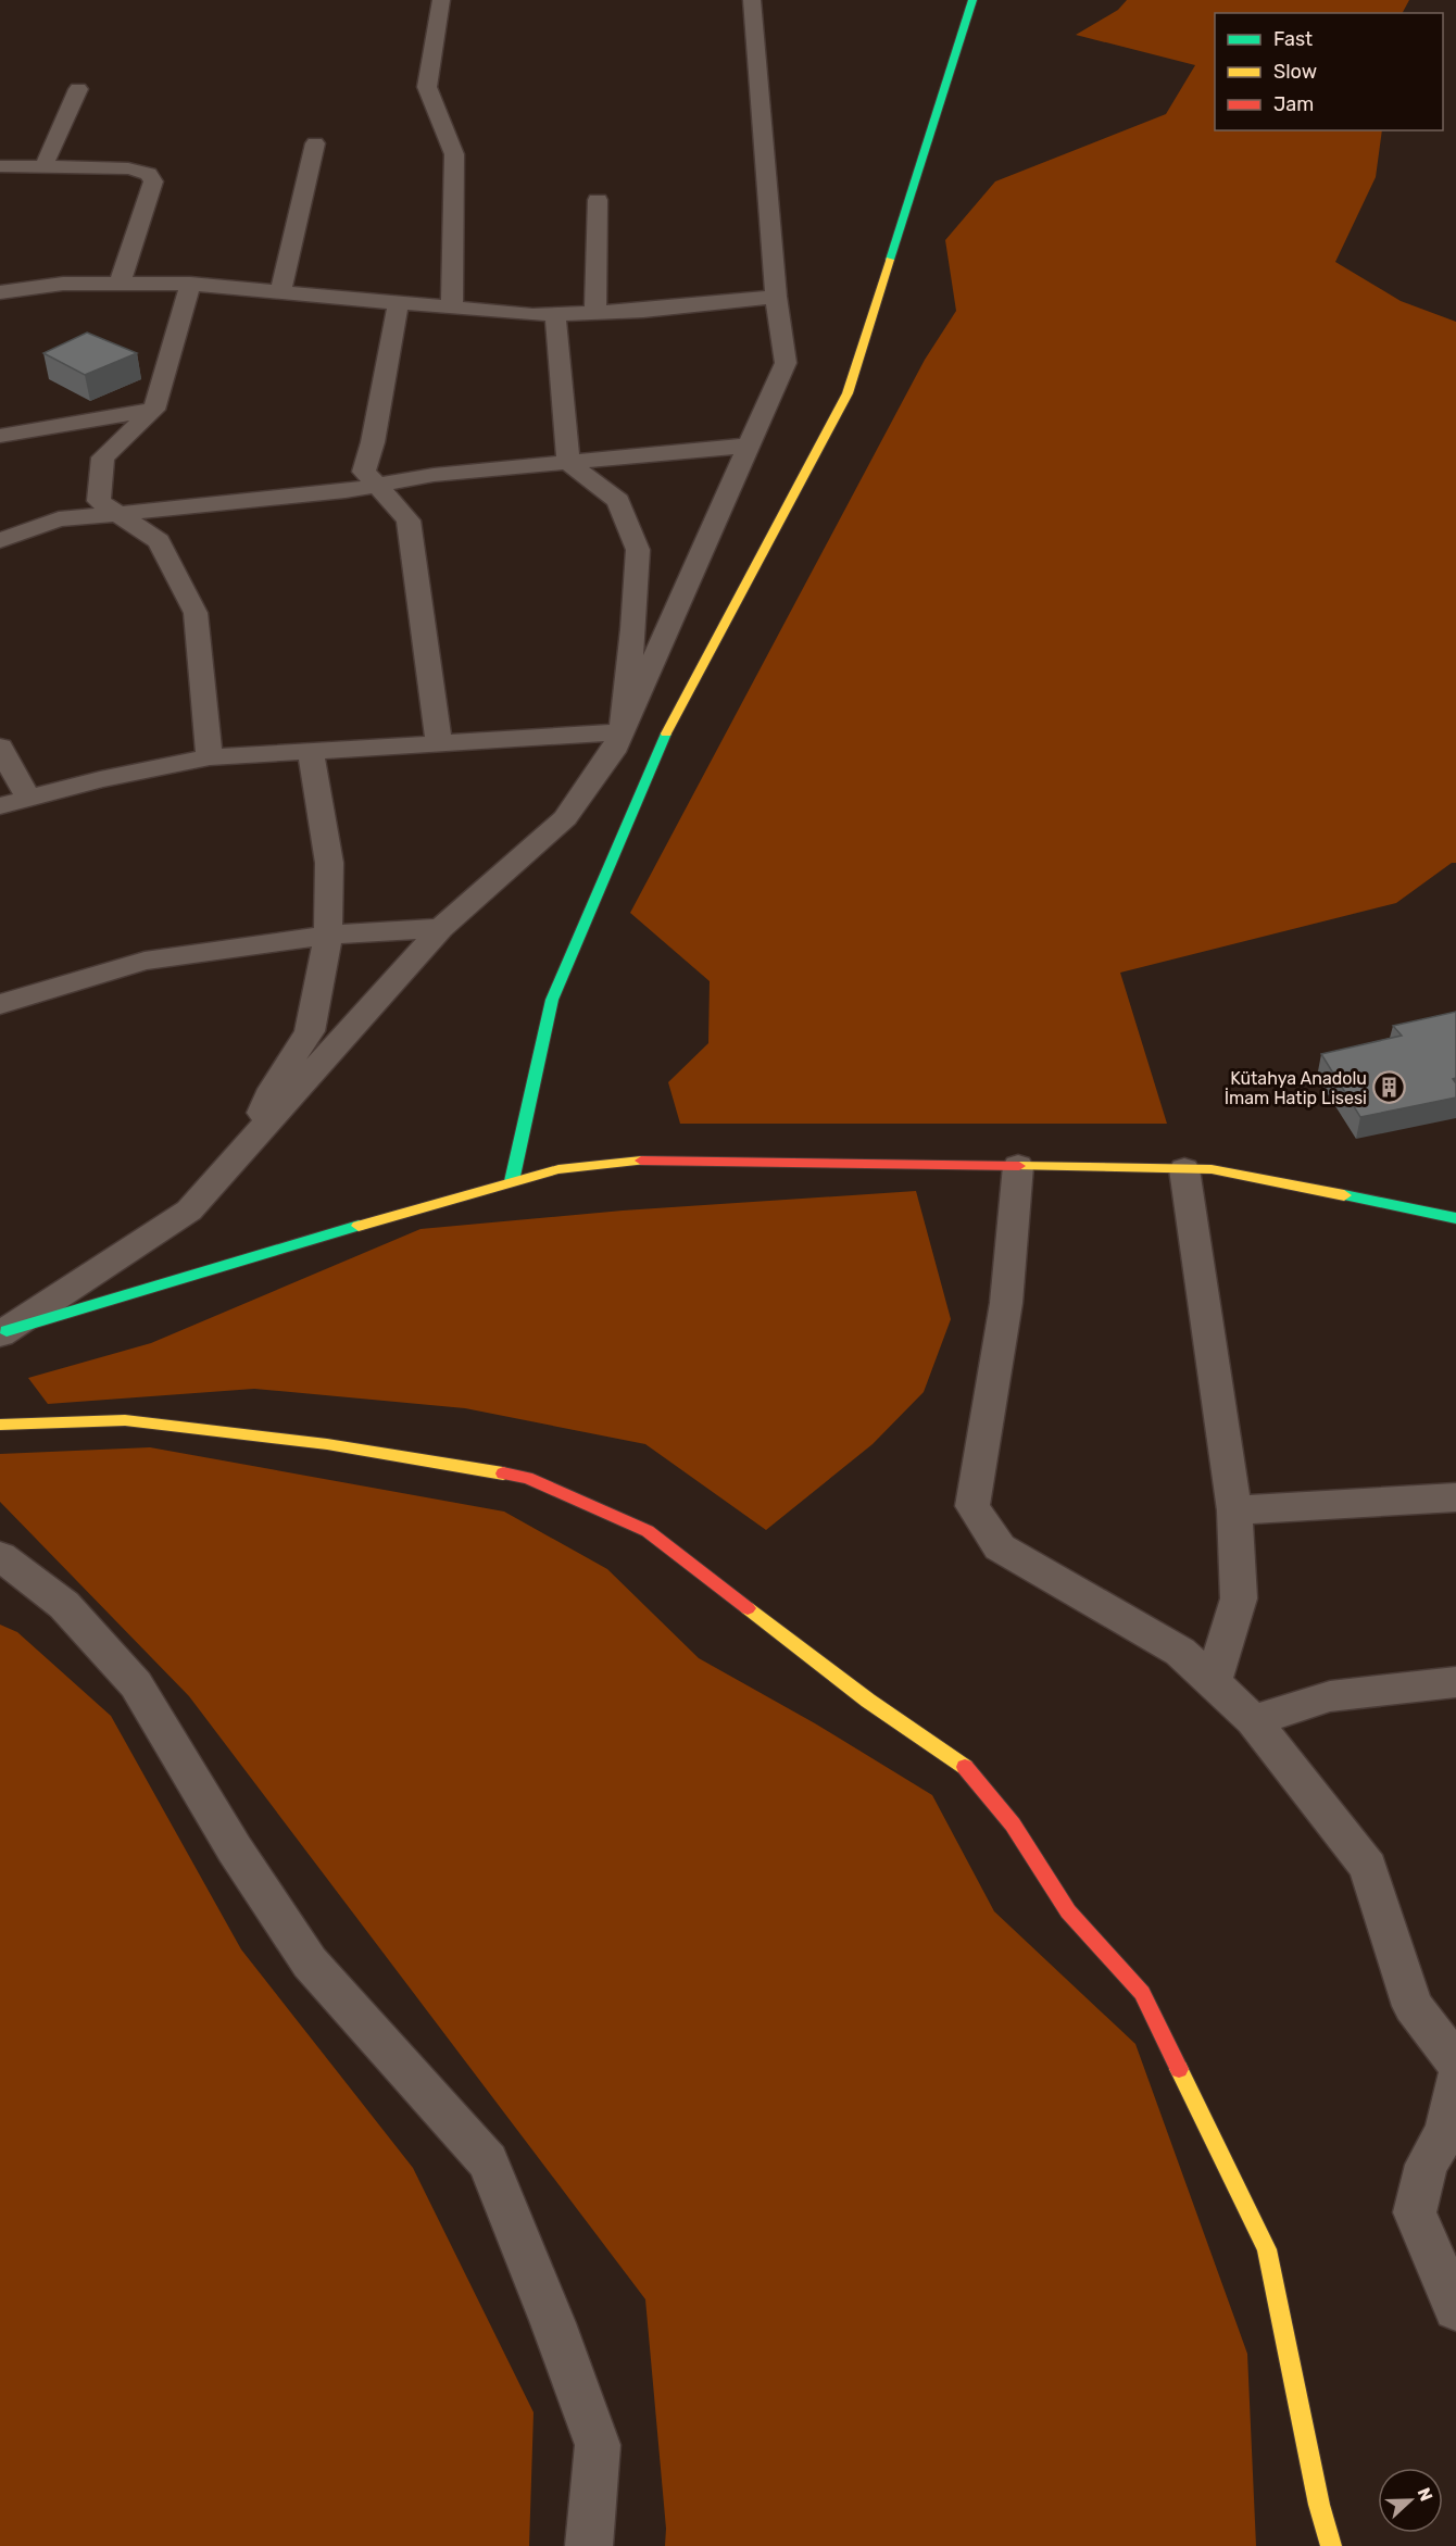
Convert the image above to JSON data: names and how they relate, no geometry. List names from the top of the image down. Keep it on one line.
{"places":{"building":["Kütahya Anadolu İmam Hatip Lisesi"]},"legend":["Fast","Slow","Jam"],"north":"right"}
